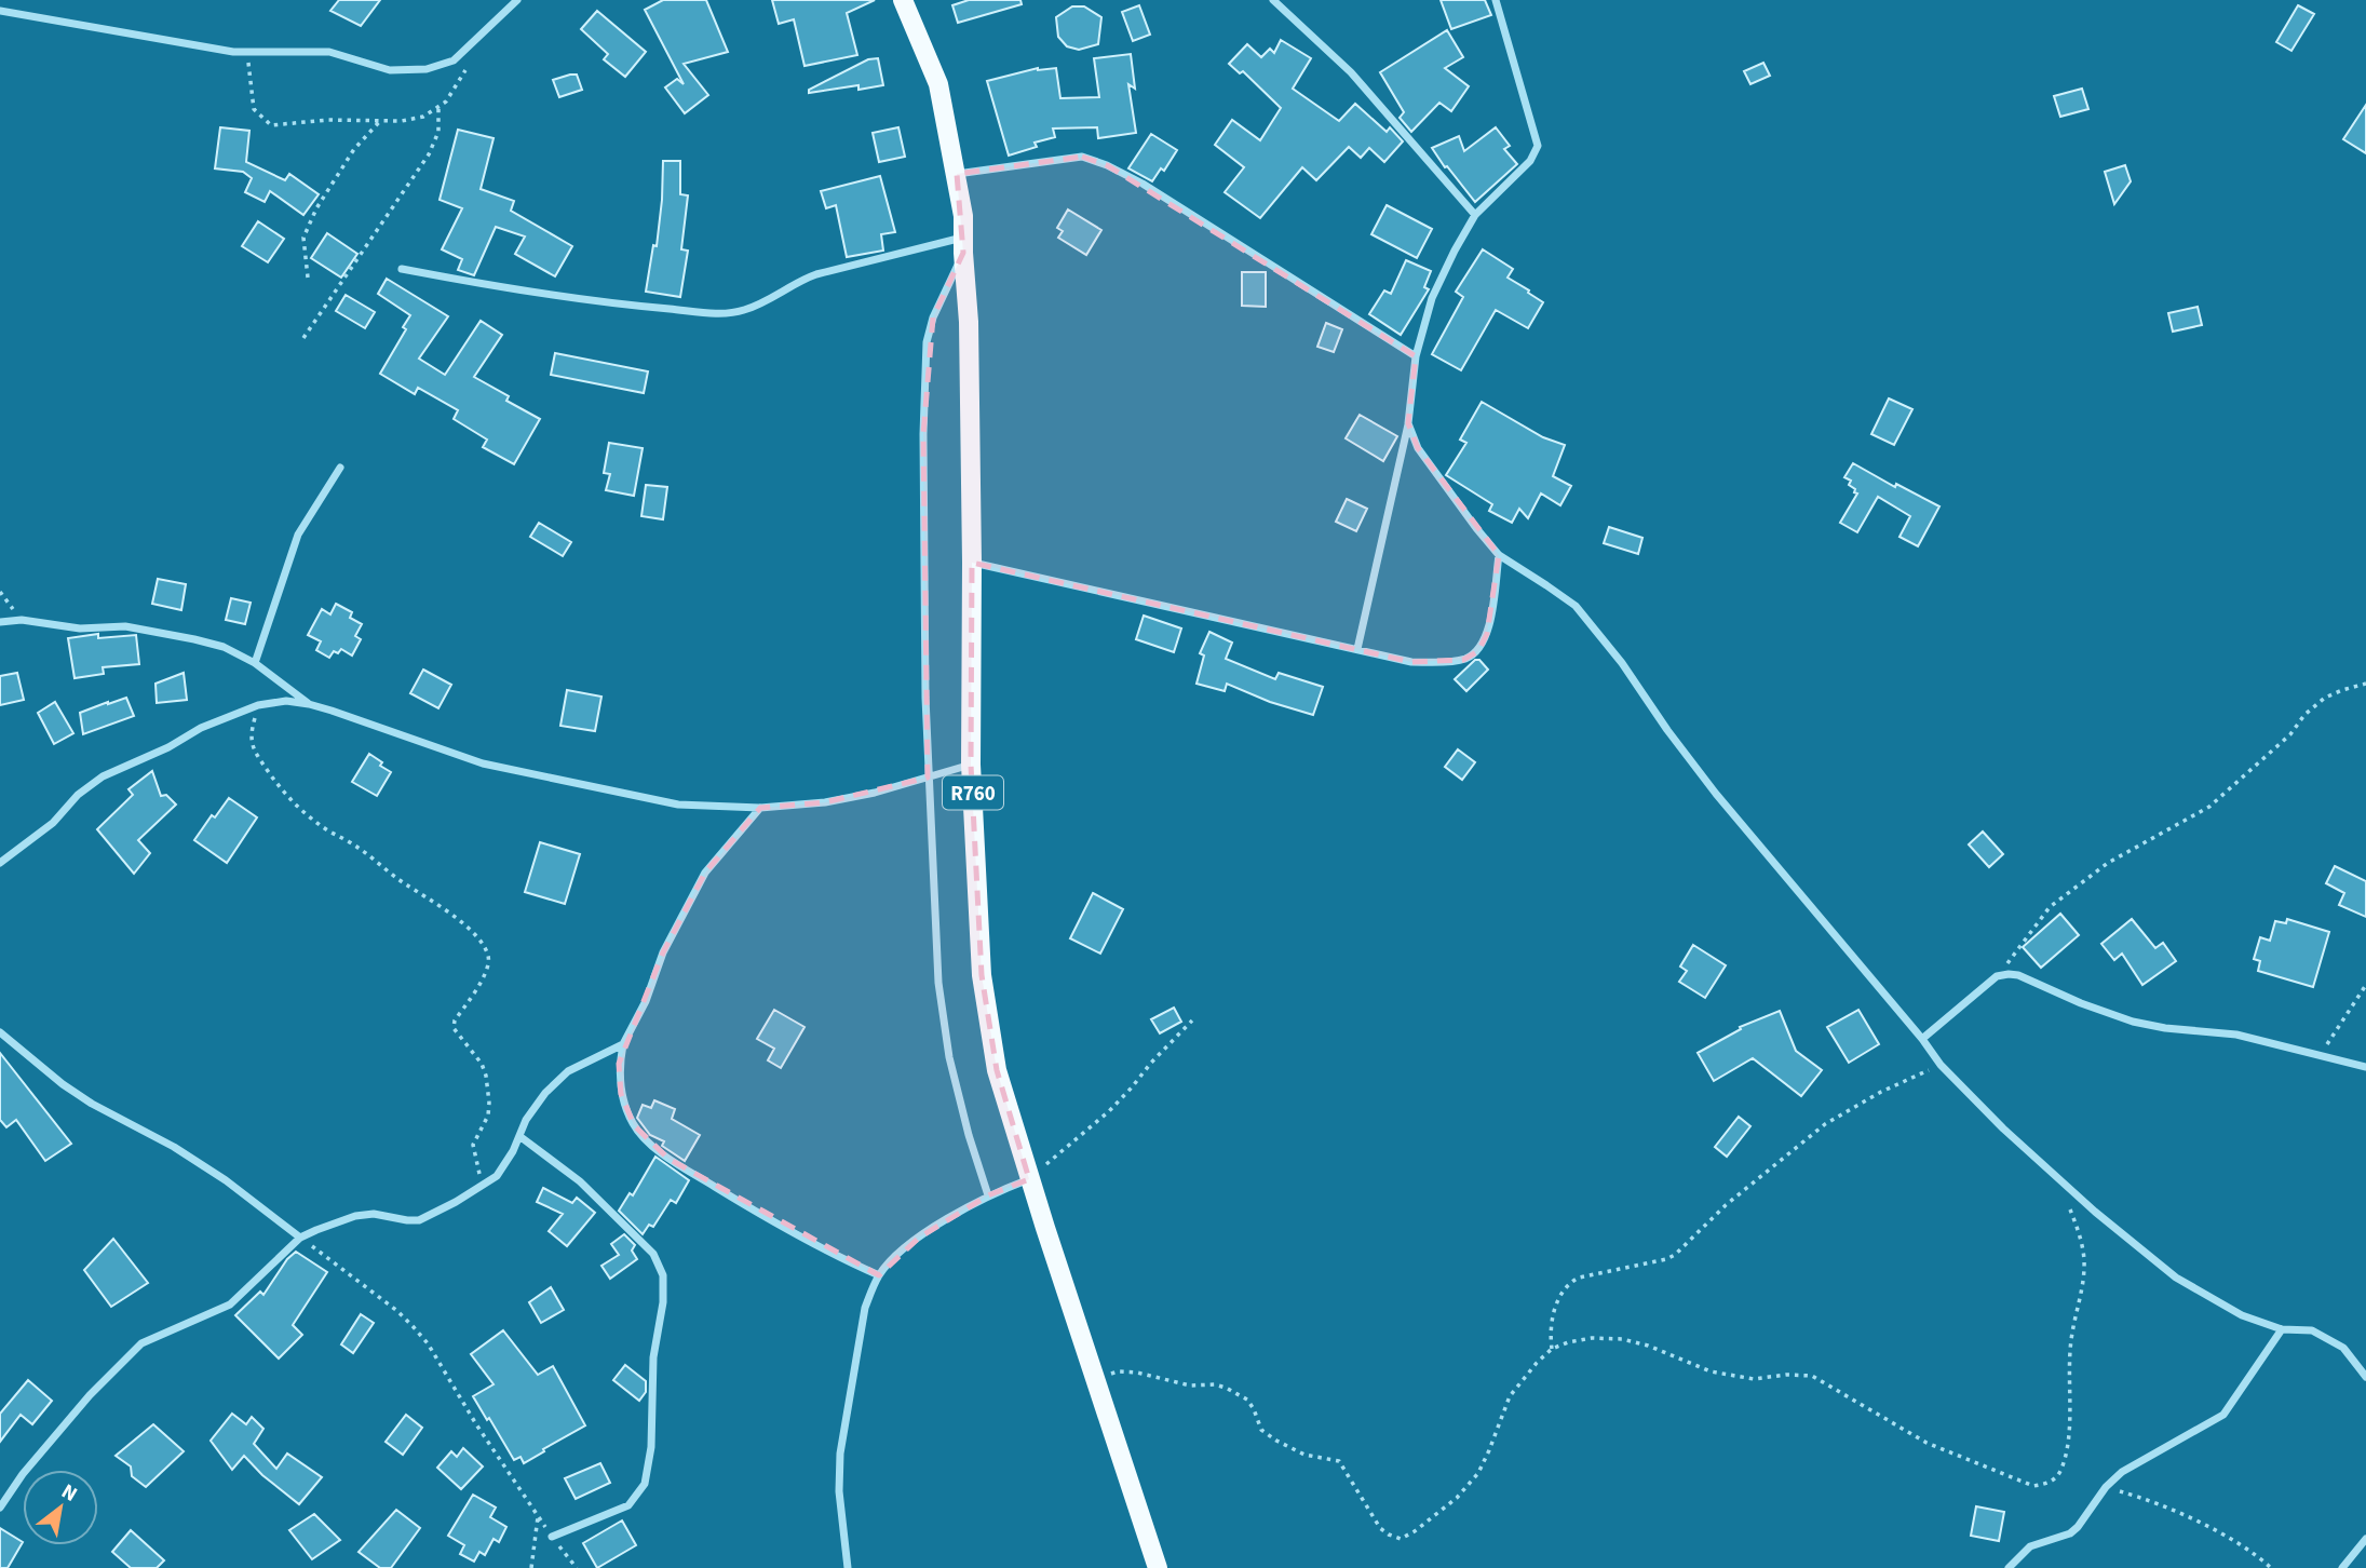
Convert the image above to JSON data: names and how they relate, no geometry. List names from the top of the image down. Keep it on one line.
{"streets":{"main road":["R760"]},"north":"top right"}
